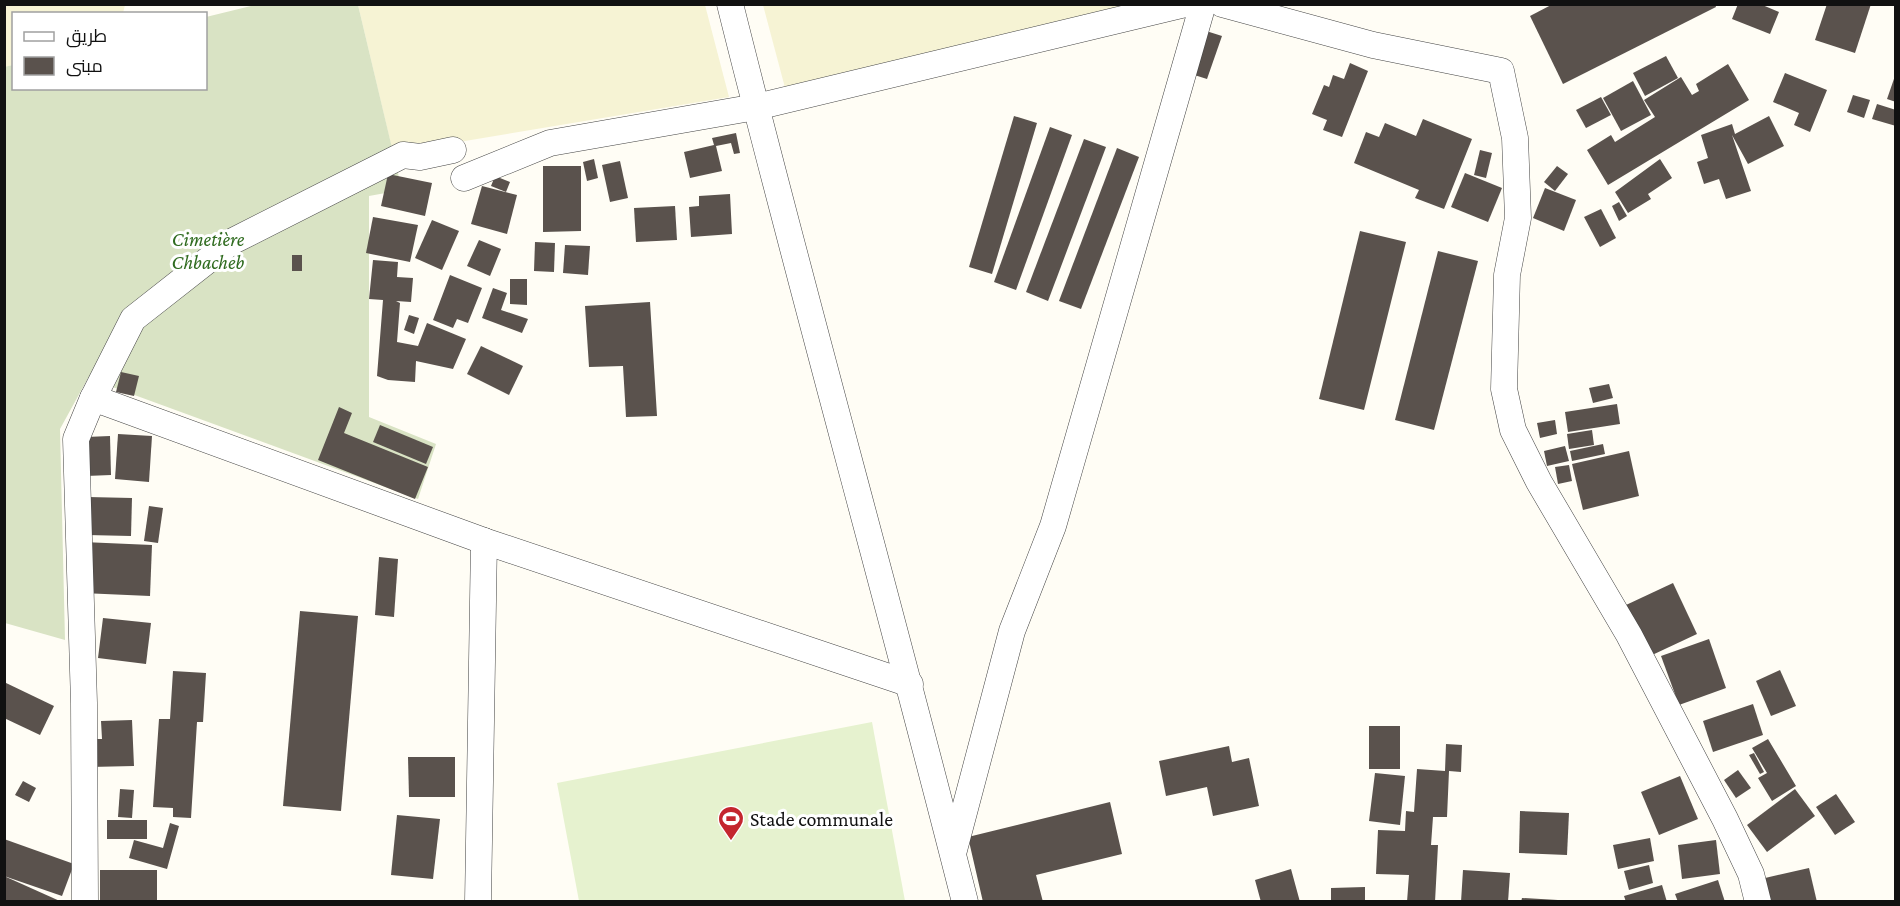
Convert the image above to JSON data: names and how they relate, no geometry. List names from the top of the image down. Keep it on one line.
{"parks":["Cimetière Chbacheb"],"places":{"sports":["Stade communale"]},"legend":["طريق","مبنى"]}
